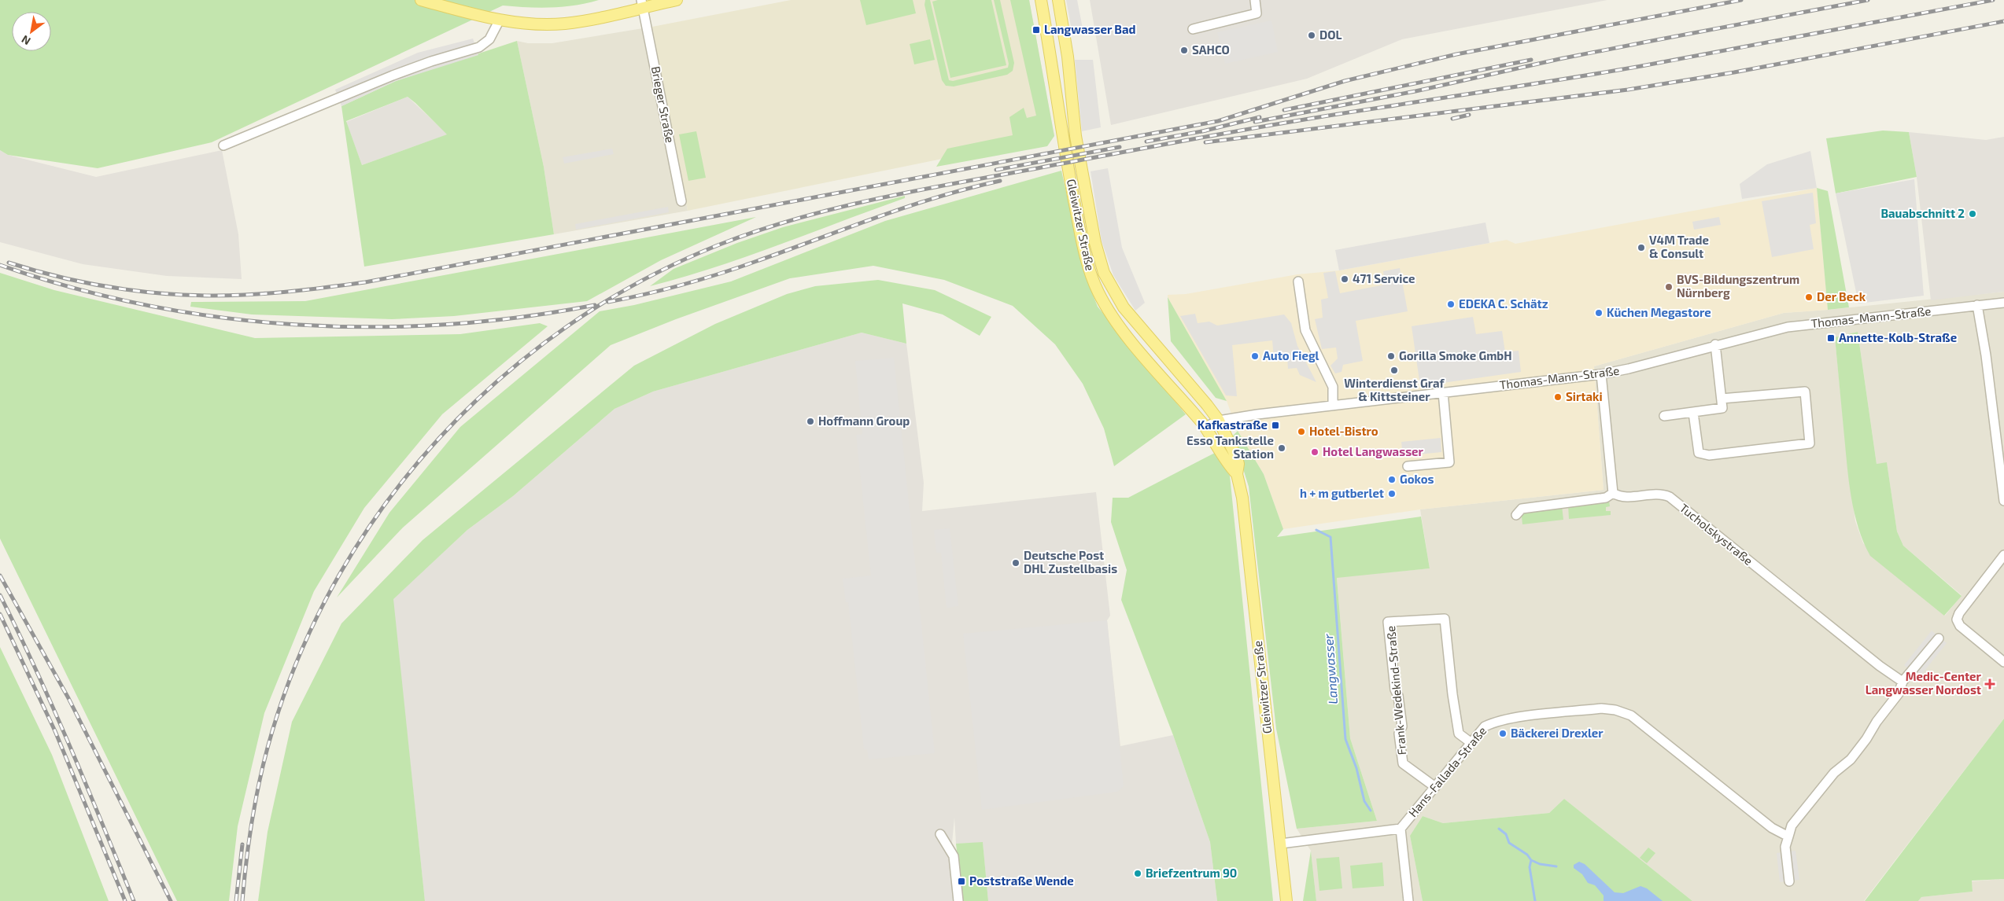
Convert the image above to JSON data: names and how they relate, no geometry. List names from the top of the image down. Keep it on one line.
{"streets":{"main road":["Gleiwitzer Straße"],"street":["Brieger Straße","Thomas-Mann-Straße","Tucholskystraße","Frank-Wedekind-Straße","Hans-Fallada-Straße"]},"crossings":[["Gleiwitzer Straße","Thomas-Mann-Straße"],["Gleiwitzer Straße","Hans-Fallada-Straße"],["Frank-Wedekind-Straße","Hans-Fallada-Straße"]],"water":["Langwasser"],"places":{"transit":["Langwasser Bad","Annette-Kolb-Straße","Kafkastraße","Poststraße Wende"],"other":["DOL","SAHCO","Bauabschnitt 2","V4M Trade & Consult","471 Service","BVS-Bildungszentrum Nürnberg","Der Beck","EDEKA C. Schätz","Küchen Megastore","Auto Fiegl","Gorilla Smoke GmbH","Winterdienst Graf & Kittsteiner","Sirtaki","Hoffmann Group","Hotel-Bistro","Esso Tankstelle Station","Hotel Langwasser","Gokos","h + m gutberlet","Deutsche Post DHL Zustellbasis","Bäckerei Drexler","Briefzentrum 90"],"health":["Medic-Center Langwasser Nordost"]},"north":"bottom left"}
